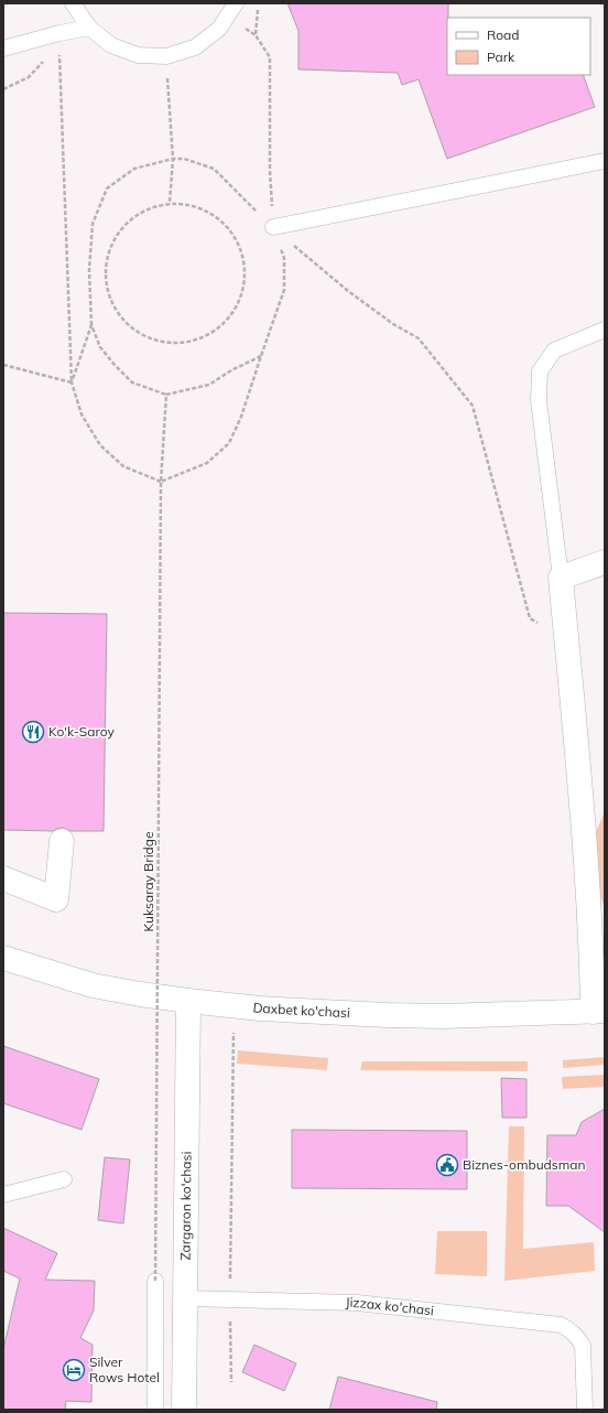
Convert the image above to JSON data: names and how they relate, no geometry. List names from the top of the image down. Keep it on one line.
{"streets":{"street":["Daxbet ko'chasi","Zargaron ko'chasi"],"lane":["Jizzax ko'chasi"],"path":["Kuksaray Bridge"]},"crossings":[["Daxbet ko'chasi","Zargaron ko'chasi"],["Zargaron ko'chasi","Jizzax ko'chasi"]],"places":{"restaurant":["Ko'k-Saroy"],"public building":["Biznes-ombudsman"],"hotel":["Silver Rows Hotel"]},"legend":["Road","Park"]}
